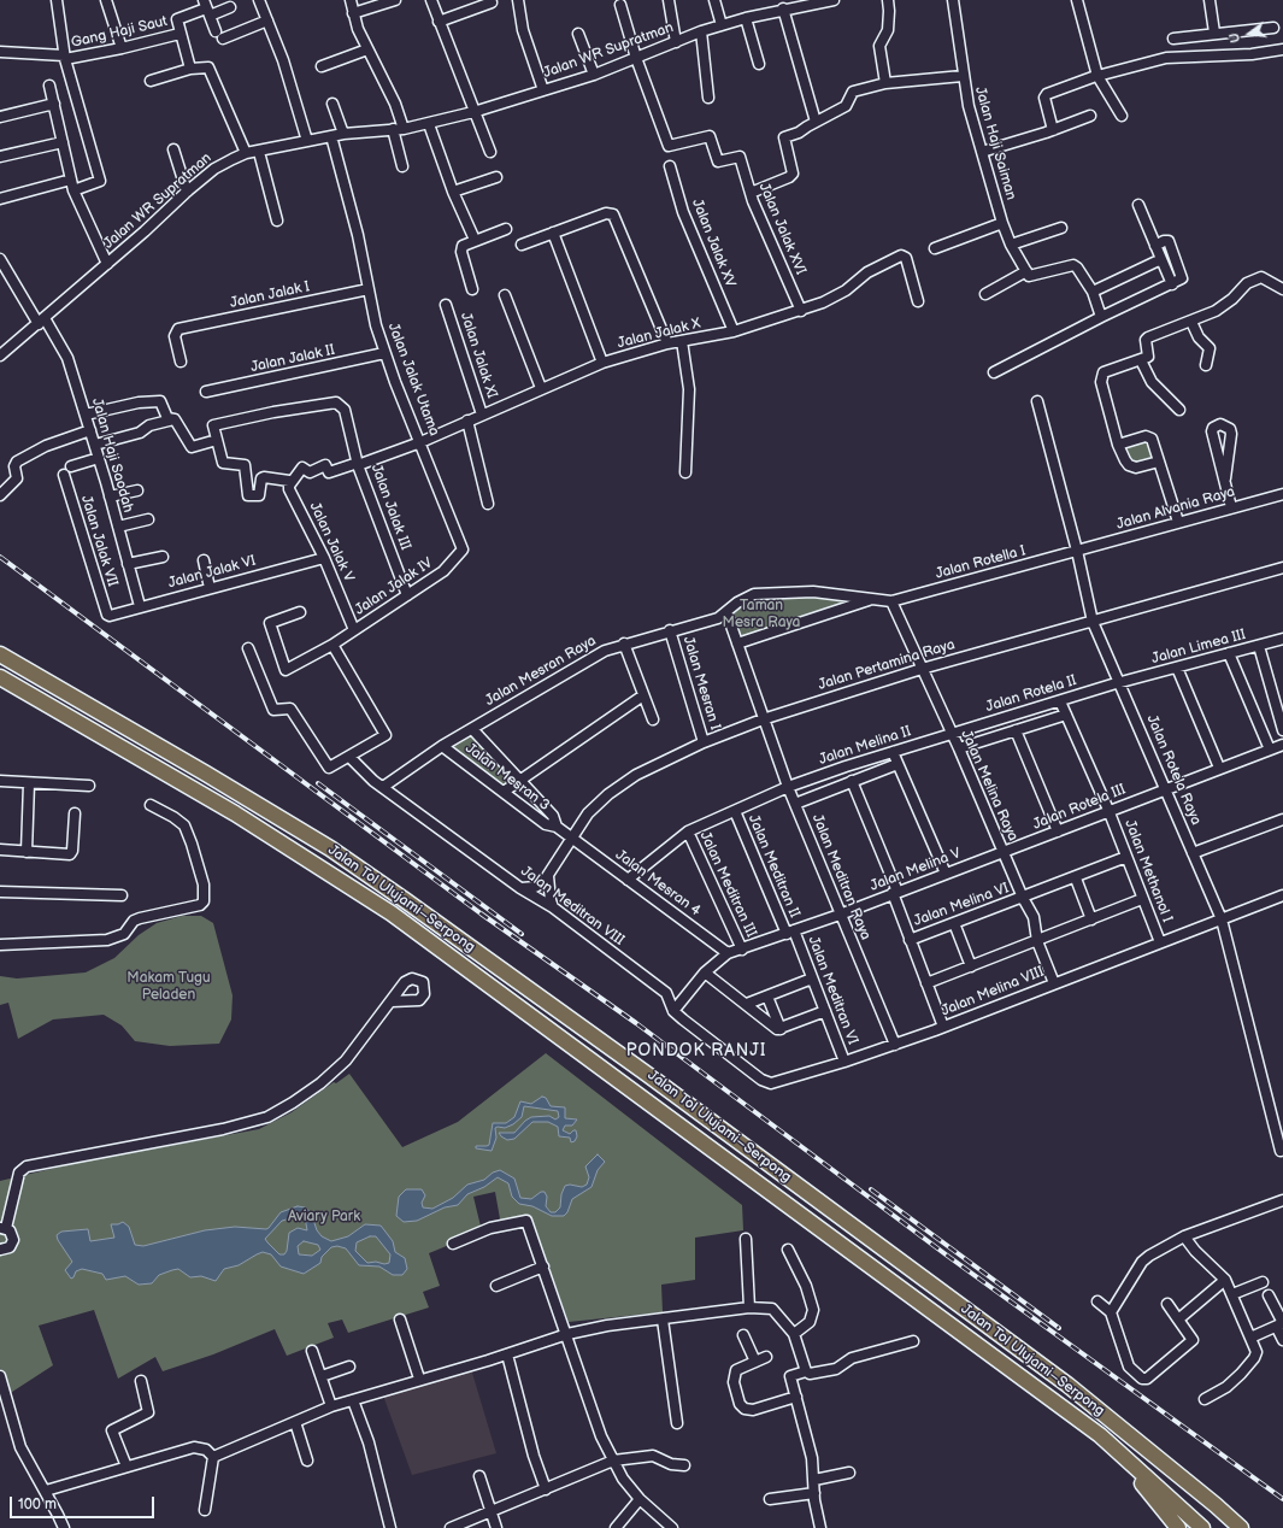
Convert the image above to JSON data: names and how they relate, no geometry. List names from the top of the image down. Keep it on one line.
{"streets":{"highway":["Jalan Tol Ulujami–Serpong"],"street":["Gang Haji Saut","Jalan WR Supratman","Jalan Haji Saiman","Jalan Jalak XVI","Jalan Jalak XV","Jalan Jalak I","Jalan Jalak X","Jalan Jalak XI","Jalan Jalak II","Jalan Jalak Utama","Jalan Haji Saodah","Jalan Jalak III","Jalan Alvania Raya","Jalan Jalak VII","Jalan Jalak V","Jalan Rotella I","Jalan Jalak VI","Jalan Jalak IV","Jalan Limea III","Jalan Pertamina Raya","Jalan Mesran Raya","Jalan Mesran I","Jalan Rotela II","Jalan Melina II","Jalan Rotela Raya","Jalan Mesran 3","Jalan Melina Raya","Jalan Rotela III","Jalan Meditran II","Jalan Melina V","Jalan Methanol I","Jalan Meditran Raya","Jalan Mesran 4","Jalan Meditran III","Jalan Melina VI","Jalan Meditran VIII","Jalan Meditran VI","Jalan Melina VIII"]},"crossings":[["Jalan WR Supratman","Jalan Jalak XVI"],["Jalan WR Supratman","Jalan Jalak Utama"],["Jalan WR Supratman","Jalan Haji Saodah"],["Jalan Jalak XVI","Jalan Jalak X"],["Jalan Jalak XV","Jalan Jalak X"],["Jalan Jalak I","Jalan Jalak Utama"],["Jalan Jalak X","Jalan Jalak XI"],["Jalan Jalak X","Jalan Jalak Utama"],["Jalan Jalak X","Jalan Jalak III"],["Jalan Jalak II","Jalan Jalak Utama"],["Jalan Jalak Utama","Jalan Jalak III"],["Jalan Jalak Utama","Jalan Jalak IV"],["Jalan Haji Saodah","Jalan Jalak VI"],["Jalan Jalak III","Jalan Jalak IV"],["Jalan Alvania Raya","Jalan Rotella I"],["Jalan Alvania Raya","Jalan Rotela Raya"],["Jalan Jalak VII","Jalan Jalak VI"],["Jalan Jalak V","Jalan Jalak VI"],["Jalan Jalak V","Jalan Jalak IV"],["Jalan Rotella I","Jalan Mesran Raya"],["Jalan Rotella I","Jalan Rotela Raya"],["Jalan Rotella I","Jalan Melina Raya"],["Jalan Limea III","Jalan Rotela II"],["Jalan Limea III","Jalan Rotela Raya"],["Jalan Pertamina Raya","Jalan Mesran I"],["Jalan Pertamina Raya","Jalan Rotela Raya"],["Jalan Pertamina Raya","Jalan Mesran 3"],["Jalan Pertamina Raya","Jalan Melina Raya"],["Jalan Pertamina Raya","Jalan Meditran Raya"],["Jalan Pertamina Raya","Jalan Mesran 4"],["Jalan Pertamina Raya","Jalan Meditran VIII"],["Jalan Mesran Raya","Jalan Mesran I"],["Jalan Mesran Raya","Jalan Mesran 3"],["Jalan Mesran Raya","Jalan Melina Raya"],["Jalan Mesran Raya","Jalan Meditran VIII"],["Jalan Rotela II","Jalan Melina II"],["Jalan Rotela II","Jalan Rotela Raya"],["Jalan Rotela II","Jalan Melina Raya"],["Jalan Rotela II","Jalan Methanol I"],["Jalan Melina II","Jalan Melina Raya"],["Jalan Melina II","Jalan Meditran II"],["Jalan Melina II","Jalan Meditran Raya"],["Jalan Melina II","Jalan Mesran 4"],["Jalan Melina II","Jalan Meditran III"],["Jalan Rotela Raya","Jalan Rotela III"],["Jalan Rotela Raya","Jalan Melina VIII"],["Jalan Mesran 3","Jalan Mesran 4"],["Jalan Melina Raya","Jalan Rotela III"],["Jalan Melina Raya","Jalan Melina V"],["Jalan Melina Raya","Jalan Melina VI"],["Jalan Melina Raya","Jalan Melina VIII"],["Jalan Rotela III","Jalan Melina V"],["Jalan Rotela III","Jalan Methanol I"],["Jalan Meditran II","Jalan Melina V"],["Jalan Meditran II","Jalan Meditran VI"],["Jalan Melina V","Jalan Meditran Raya"],["Jalan Melina V","Jalan Mesran 4"],["Jalan Melina V","Jalan Meditran III"],["Jalan Melina V","Jalan Meditran VI"],["Jalan Methanol I","Jalan Melina VI"],["Jalan Methanol I","Jalan Melina VIII"],["Jalan Meditran Raya","Jalan Melina VIII"],["Jalan Meditran VIII","Jalan Melina VIII"],["Jalan Meditran VI","Jalan Melina VIII"]],"districts":["PONDOK RANJI"],"parks":["Taman Mesra Raya","Makam Tugu Peladen","Aviary Park"],"scale_bar":"100 m","north":"left"}
